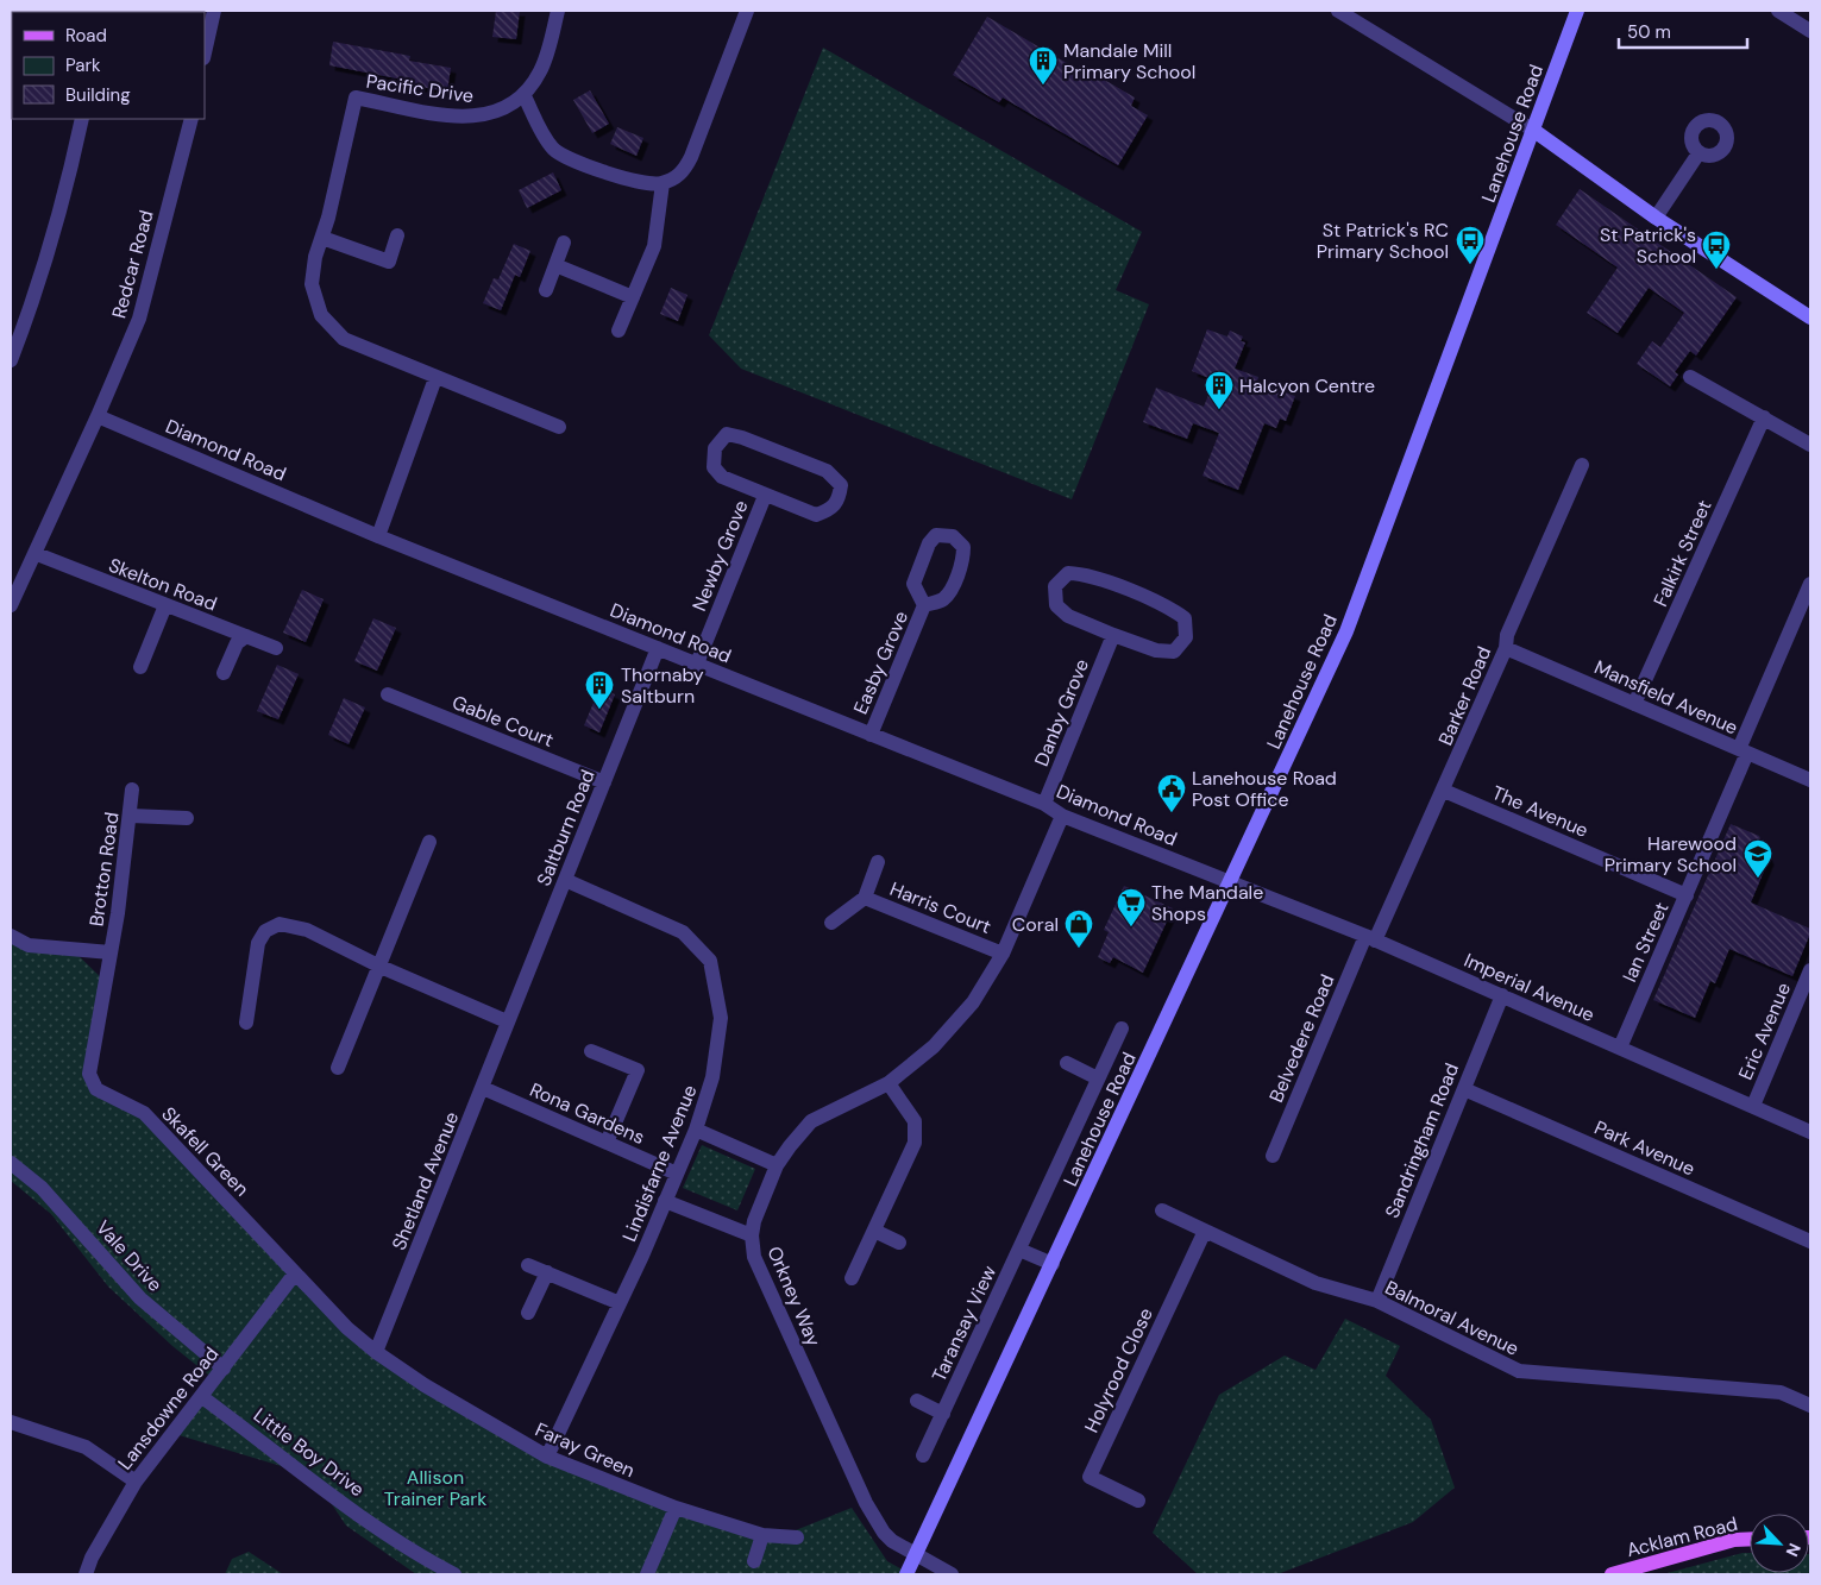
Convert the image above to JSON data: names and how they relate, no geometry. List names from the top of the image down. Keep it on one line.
{"streets":{"main road":["Acklam Road"],"street":["Pacific Drive","Lanehouse Road","Redcar Road","Diamond Road","Falkirk Street","Newby Grove","Skelton Road","Easby Grove","Barker Road","Mansfield Avenue","Danby Grove","Gable Court","The Avenue","Saltburn Road","Brotton Road","Harris Court","Ian Street","Imperial Avenue","Eric Avenue","Belvedere Road","Rona Gardens","Sandringham Road","Park Avenue","Skafell Green","Lindisfarne Avenue","Shetland Avenue","Vale Drive","Orkney Way","Balmoral Avenue","Taransay View","Holyrood Close","Lansdowne Road","Faray Green","Little Boy Drive"]},"crossings":[["Lanehouse Road","Diamond Road"],["Lanehouse Road","Imperial Avenue"],["Lanehouse Road","Orkney Way"],["Redcar Road","Diamond Road"],["Redcar Road","Skelton Road"],["Diamond Road","Newby Grove"],["Diamond Road","Easby Grove"],["Diamond Road","Danby Grove"],["Diamond Road","Saltburn Road"],["Diamond Road","Imperial Avenue"],["Diamond Road","Orkney Way"],["Falkirk Street","Mansfield Avenue"],["Barker Road","Mansfield Avenue"],["Barker Road","The Avenue"],["Barker Road","Imperial Avenue"],["Barker Road","Belvedere Road"],["Mansfield Avenue","Ian Street"],["Gable Court","Saltburn Road"],["The Avenue","Ian Street"],["Saltburn Road","Lindisfarne Avenue"],["Saltburn Road","Shetland Avenue"],["Brotton Road","Skafell Green"],["Harris Court","Orkney Way"],["Ian Street","Imperial Avenue"],["Imperial Avenue","Eric Avenue"],["Imperial Avenue","Belvedere Road"],["Imperial Avenue","Sandringham Road"],["Rona Gardens","Lindisfarne Avenue"],["Rona Gardens","Shetland Avenue"],["Sandringham Road","Park Avenue"],["Sandringham Road","Balmoral Avenue"],["Skafell Green","Shetland Avenue"],["Skafell Green","Lansdowne Road"],["Skafell Green","Faray Green"],["Lindisfarne Avenue","Faray Green"],["Shetland Avenue","Faray Green"],["Vale Drive","Lansdowne Road"],["Balmoral Avenue","Holyrood Close"],["Lansdowne Road","Little Boy Drive"]],"parks":["Allison Trainer Park"],"places":{"building":["Mandale Mill Primary School","Halcyon Centre","Thornaby Saltburn"],"bus stop":["St Patrick's RC Primary School","St Patrick's School"],"public building":["Lanehouse Road Post Office"],"school or university":["Harewood Primary School"],"supermarket":["The Mandale Shops"],"shop":["Coral"]},"legend":["Road","Park","Building"],"scale_bar":"50 m","north":"bottom right"}
